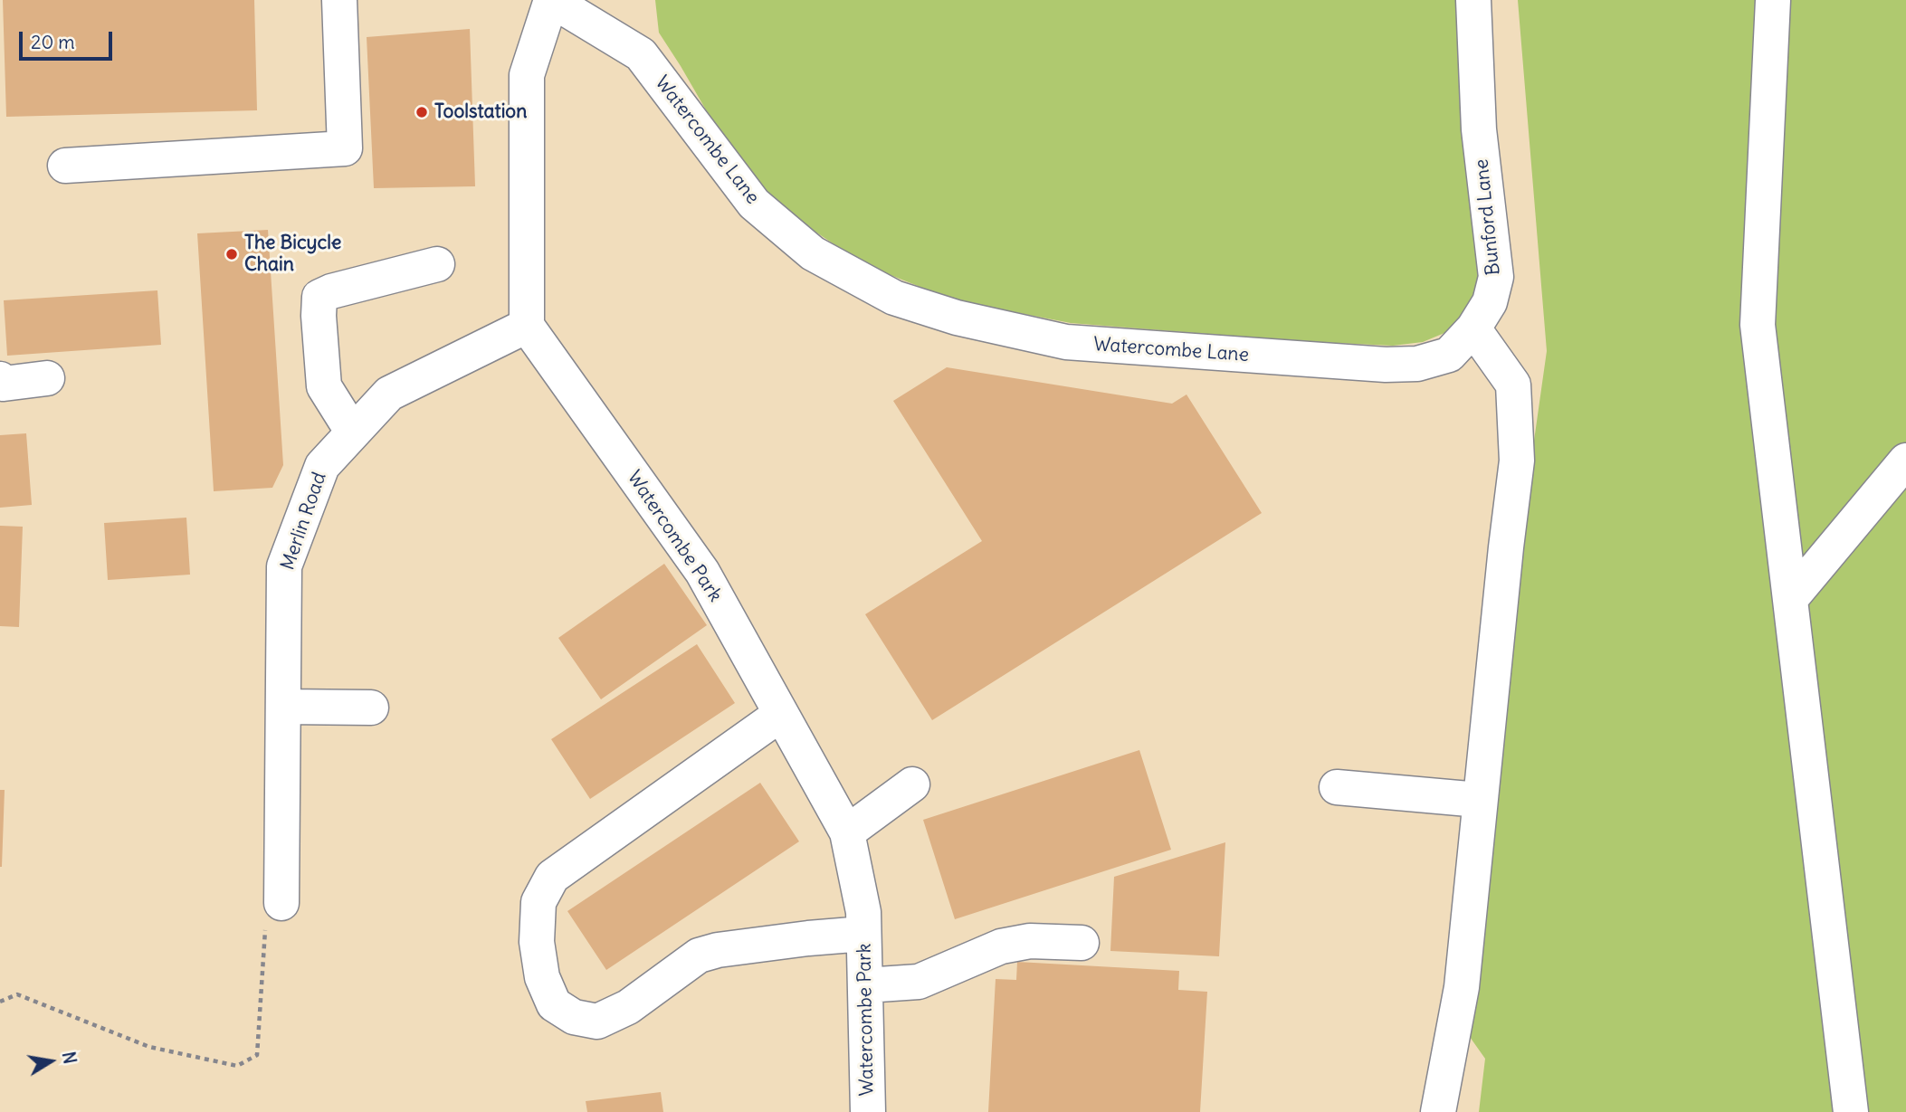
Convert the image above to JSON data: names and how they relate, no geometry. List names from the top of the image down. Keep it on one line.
{"streets":{"street":["Watercombe Lane","Bunford Lane","Merlin Road","Watercombe Park"]},"crossings":[["Watercombe Lane","Bunford Lane"],["Merlin Road","Watercombe Park"]],"places":["Toolstation","The Bicycle Chain"],"scale_bar":"20 m","north":"right"}
